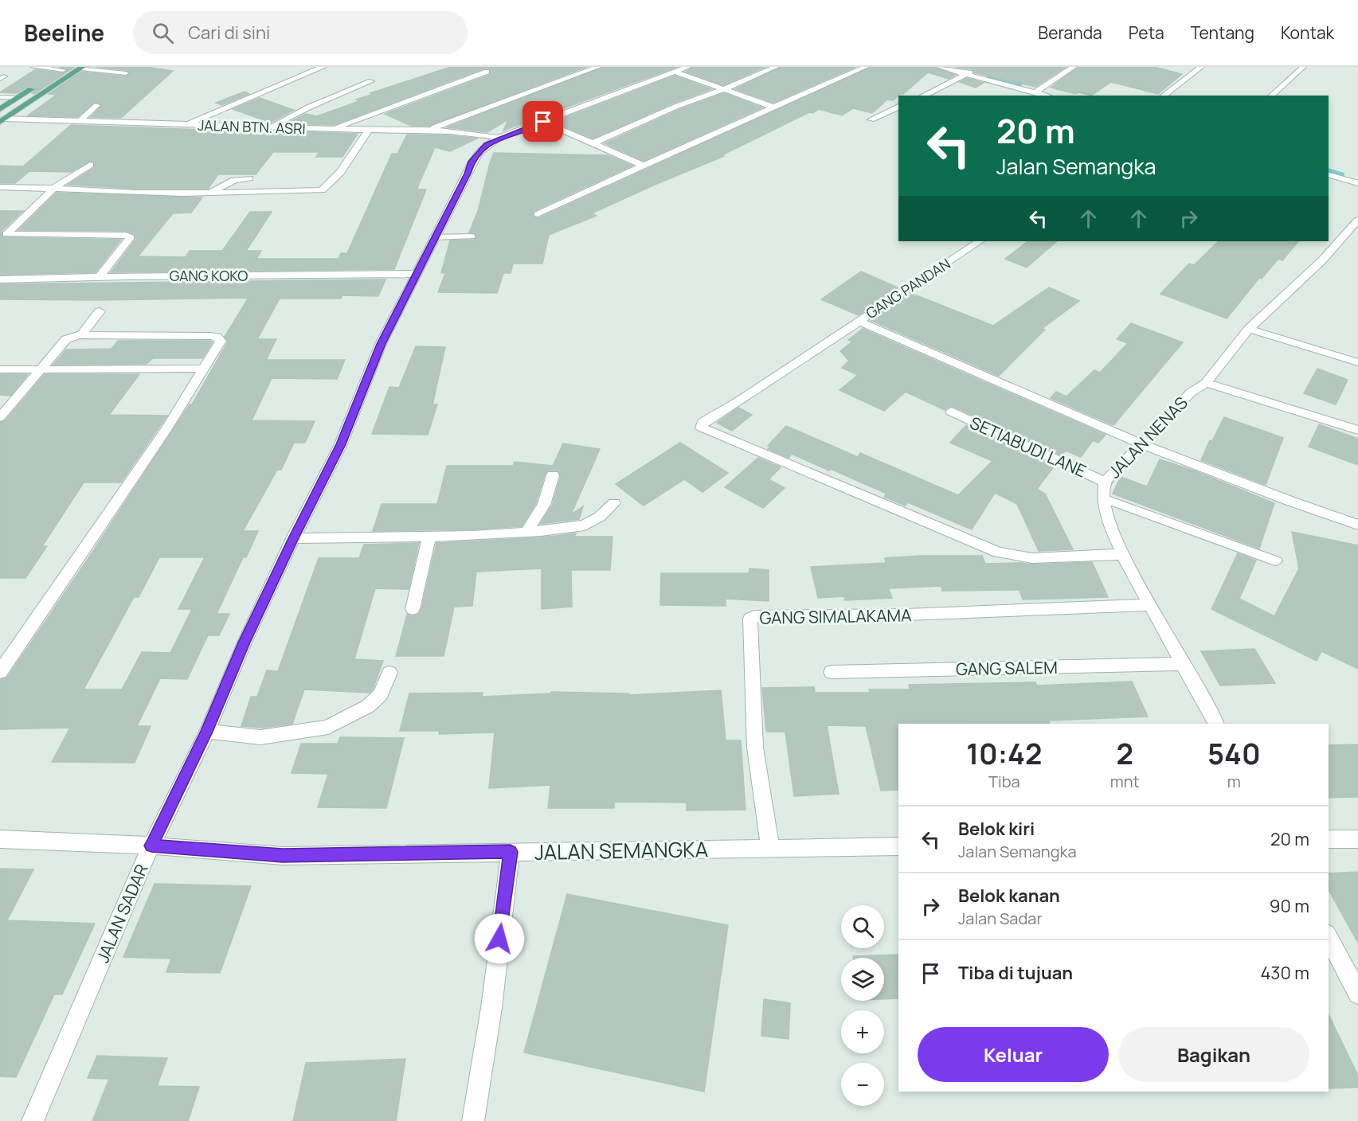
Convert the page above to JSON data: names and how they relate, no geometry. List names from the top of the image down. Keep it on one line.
{"streets":{"street":["JALAN BTN. ASRI","GANG KOKO","GANG PANDAN","JALAN NENAS","SETIABUDI LANE","GANG SIMALAKAMA","GANG SALEM","JALAN SEMANGKA","JALAN SADAR"]},"crossings":[["JALAN BTN. ASRI","JALAN SADAR"],["GANG KOKO","JALAN SADAR"],["GANG PANDAN","JALAN NENAS"],["JALAN NENAS","SETIABUDI LANE"],["JALAN NENAS","GANG SIMALAKAMA"],["JALAN NENAS","GANG SALEM"],["GANG SIMALAKAMA","JALAN SEMANGKA"],["JALAN SEMANGKA","JALAN SADAR"]],"page":{"header":"Beeline","search":"Cari di sini","nav":["Beranda","Peta","Tentang","Kontak"],"turn":["20 m","Jalan Semangka"],"eta":["10:42","Tiba","2","mnt","540","m"],"list":[{"name":"Belok kiri","note":"Jalan Semangka","value":"20 m"},{"name":"Belok kanan","note":"Jalan Sadar","value":"90 m"},{"name":"Tiba di tujuan","value":"430 m"}],"map_buttons":["+","−"],"buttons":["Keluar","Bagikan"]}}
